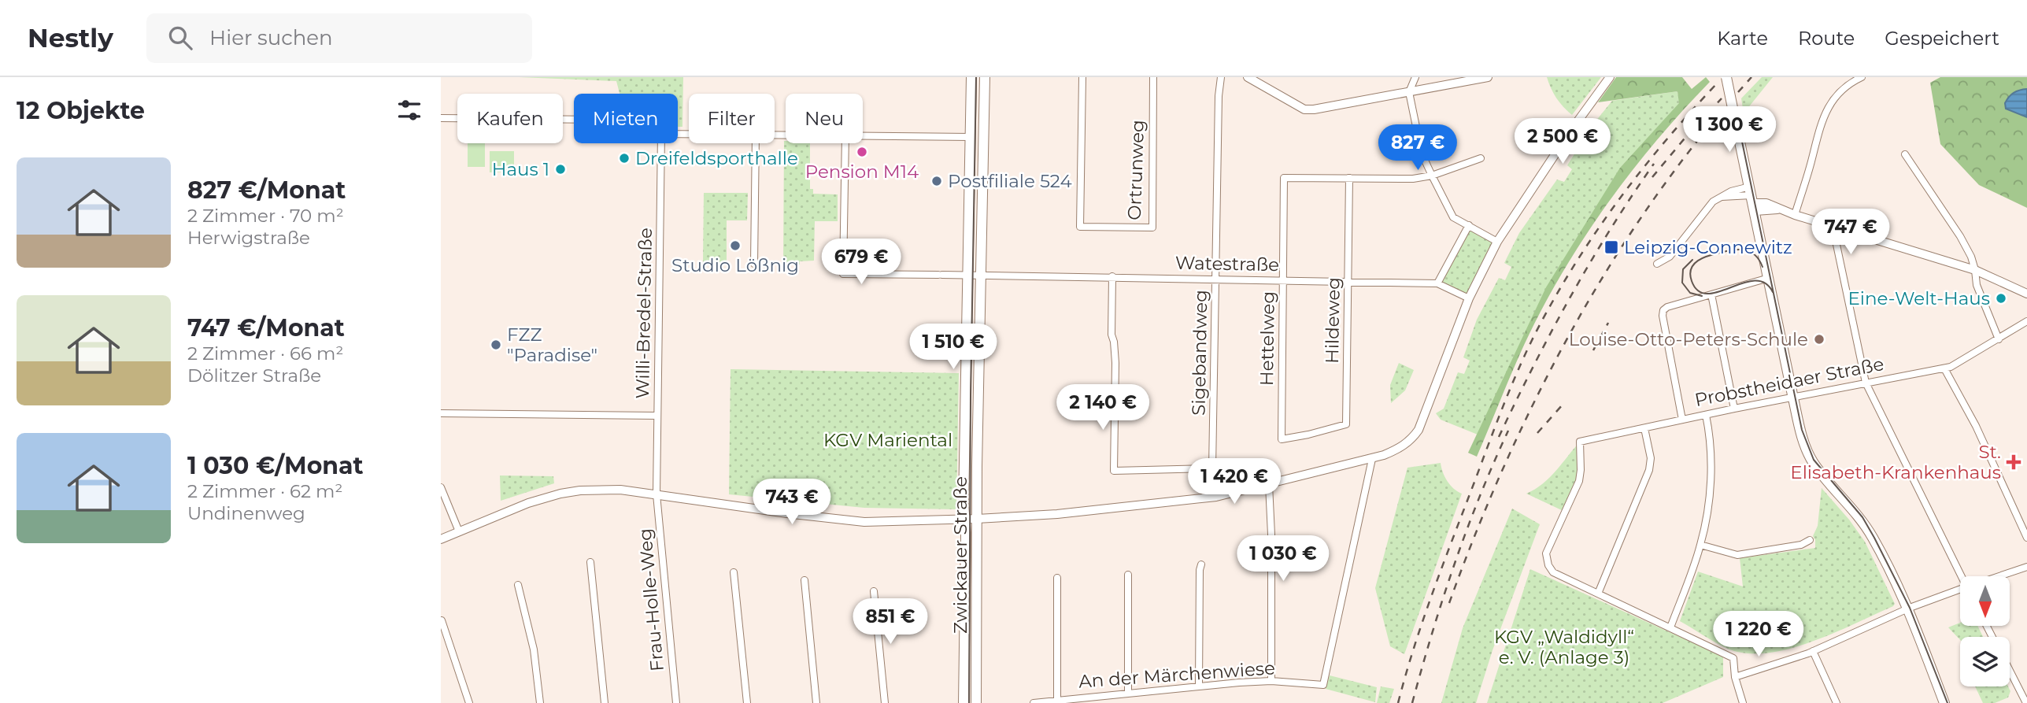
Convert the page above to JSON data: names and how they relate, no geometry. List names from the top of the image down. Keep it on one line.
{"streets":{"main road":["Zwickauer Straße"],"street":["Ortrunweg","Watestraße","Willi-Bredel-Straße","Hildeweg","Hettelweg","Sigebandweg","Probstheidaer Straße","Frau-Holle-Weg","An der Märchenwiese"]},"crossings":[["Watestraße","Hildeweg"],["Watestraße","Hettelweg"],["Watestraße","Sigebandweg"],["Watestraße","Zwickauer Straße"],["Willi-Bredel-Straße","Frau-Holle-Weg"],["Hildeweg","Hettelweg"]],"parks":["KGV Mariental","KGV „Waldidyll“ e. V. (Anlage 3)"],"places":{"other":["Pension M14","Dreifeldsporthalle","Haus 1","Postfiliale 524","Studio Lößnig","Eine-Welt-Haus","Louise-Otto-Peters-Schule","FZZ \"Paradise\""],"transit":["Leipzig-Connewitz"],"health":["St. Elisabeth-Krankenhaus"]},"north":"bottom","page":{"header":"Nestly","search":"Hier suchen","nav":["Karte","Route","Gespeichert"],"heading":"12 Objekte","chip":["Kaufen","Mieten","Filter","Neu"],"price":["1 300 €","2 500 €","827 €","747 €","679 €","1 510 €","2 140 €","1 420 €","743 €","1 030 €","851 €","1 220 €"],"list":[{"name":"827 €/Monat","note":"2 Zimmer · 70 m² · Herwigstraße"},{"name":"747 €/Monat","note":"2 Zimmer · 66 m² · Dölitzer Straße"},{"name":"1 030 €/Monat","note":"2 Zimmer · 62 m² · Undinenweg"}]}}
